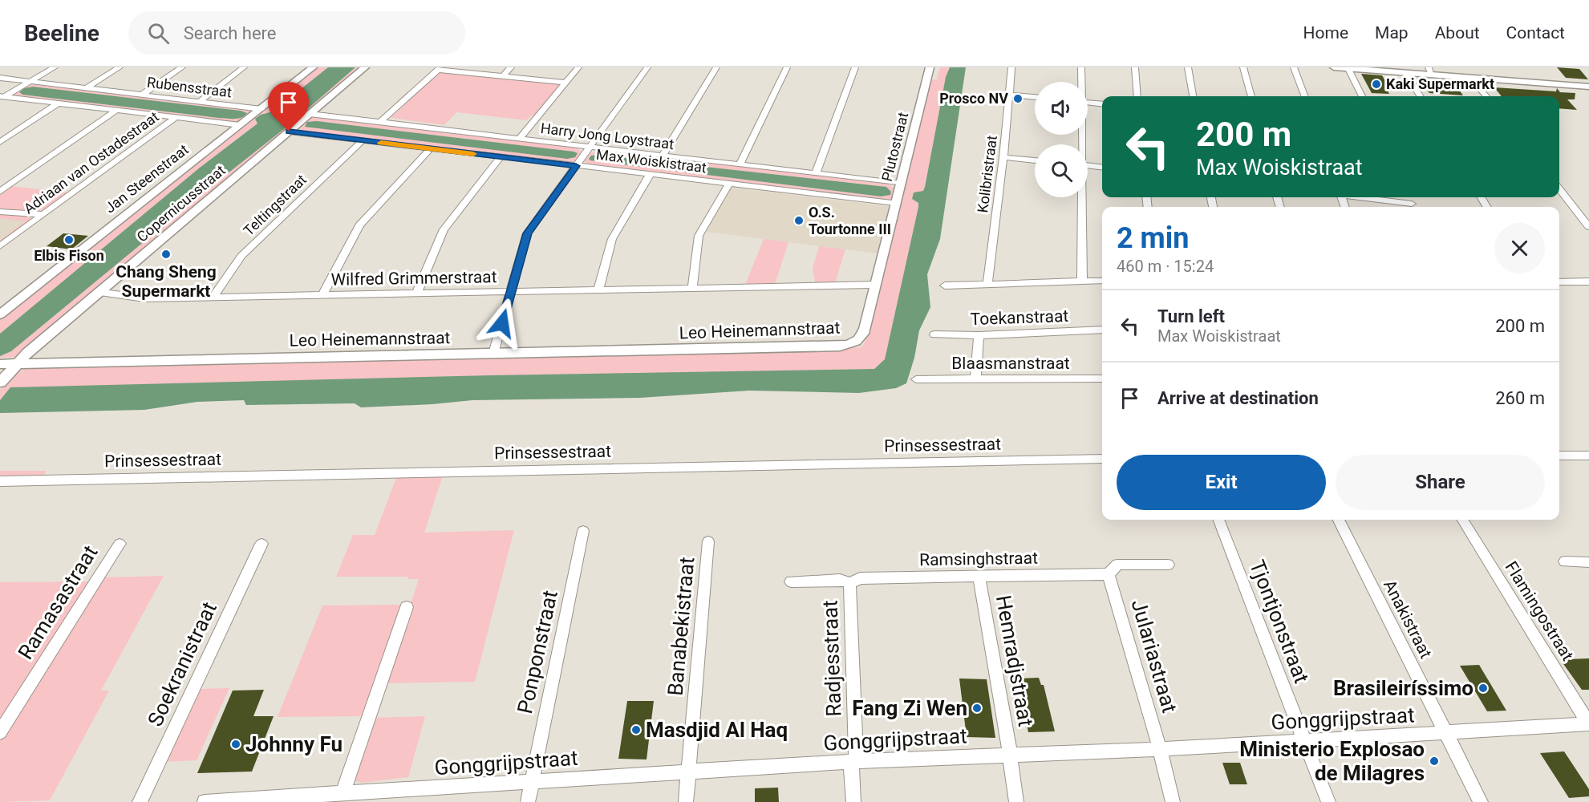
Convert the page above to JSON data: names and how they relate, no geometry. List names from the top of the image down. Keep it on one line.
{"streets":{"street":["Rubensstraat","Harry Jong Loystraat","Plutostraat","Max Woiskistraat","Adriaan van Ostadestraat","Kolibristraat","Jan Steenstraat","Copernicusstraat","Teltingstraat","Wilfred Grimmerstraat","Toekanstraat","Leo Heinemannstraat","Blaasmanstraat","Prinsessestraat","Ramsinghstraat","Ramasastraat","Flamingostraat","Anakistraat","Tjontjonstraat","Banabekistraat","Ponponstraat","Julariastraat","Radjesstraat","Hemradjstraat","Soekranistraat","Gonggrijpstraat"]},"crossings":[["Rubensstraat","Adriaan van Ostadestraat"],["Rubensstraat","Jan Steenstraat"],["Harry Jong Loystraat","Plutostraat"],["Harry Jong Loystraat","Copernicusstraat"],["Plutostraat","Max Woiskistraat"],["Plutostraat","Wilfred Grimmerstraat"],["Plutostraat","Leo Heinemannstraat"],["Max Woiskistraat","Copernicusstraat"],["Max Woiskistraat","Teltingstraat"],["Copernicusstraat","Wilfred Grimmerstraat"],["Copernicusstraat","Leo Heinemannstraat"],["Teltingstraat","Wilfred Grimmerstraat"],["Ramsinghstraat","Julariastraat"],["Ramsinghstraat","Radjesstraat"],["Ramsinghstraat","Hemradjstraat"],["Flamingostraat","Gonggrijpstraat"],["Anakistraat","Gonggrijpstraat"],["Tjontjonstraat","Gonggrijpstraat"],["Banabekistraat","Gonggrijpstraat"],["Ponponstraat","Gonggrijpstraat"],["Julariastraat","Gonggrijpstraat"],["Radjesstraat","Gonggrijpstraat"],["Hemradjstraat","Gonggrijpstraat"]],"places":["Kaki Supermarkt","Prosco NV","O.S. Tourtonne III","Elbis Fison","Chang Sheng Supermarkt","Brasileiríssimo","Fang Zi Wen","Masdjid Al Haq","Johnny Fu","Ministerio Explosao de Milagres"],"page":{"header":"Beeline","search":"Search here","nav":["Home","Map","About","Contact"],"turn":["200 m","Max Woiskistraat"],"heading":["2 min","460 m · 15:24"],"list":[{"name":"Turn left","note":"Max Woiskistraat","value":"200 m"},{"name":"Arrive at destination","value":"260 m"}],"buttons":["Exit","Share"]}}
